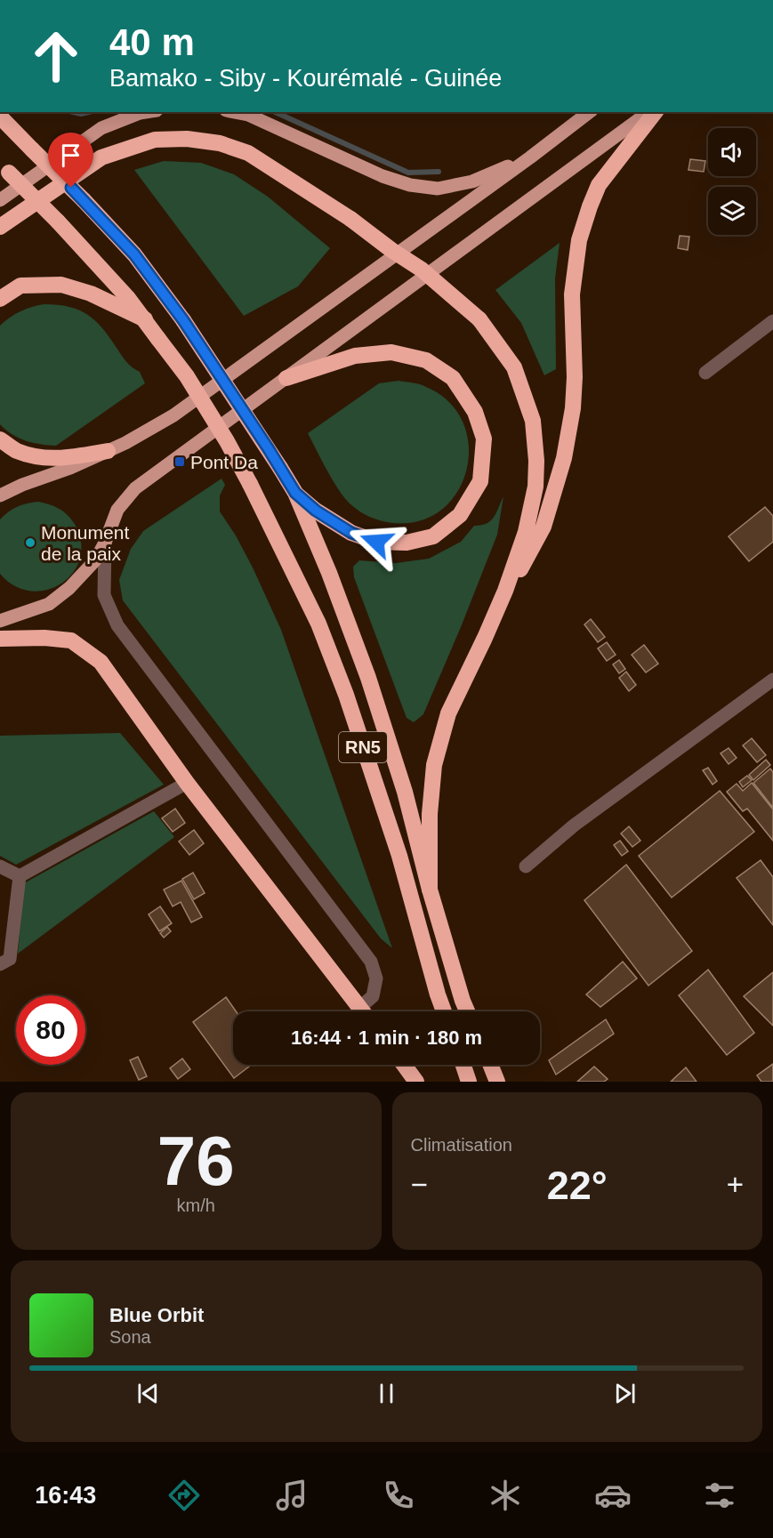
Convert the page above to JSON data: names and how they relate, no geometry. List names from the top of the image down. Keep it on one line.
{"streets":{"highway":["RN5"]},"places":{"transit":["Pont Da"],"other":["Monument de la paix"]},"page":{"turn":["40 m","Bamako - Siby - Kourémalé - Guinée"],"limit":"80","trip":"16:44 · 1 min · 180 m","tile":[["76","km/h"],"Climatisation"],"heat":["−","22°","+"],"song":["Blue Orbit","Sona"],"tabs":"16:43"}}
